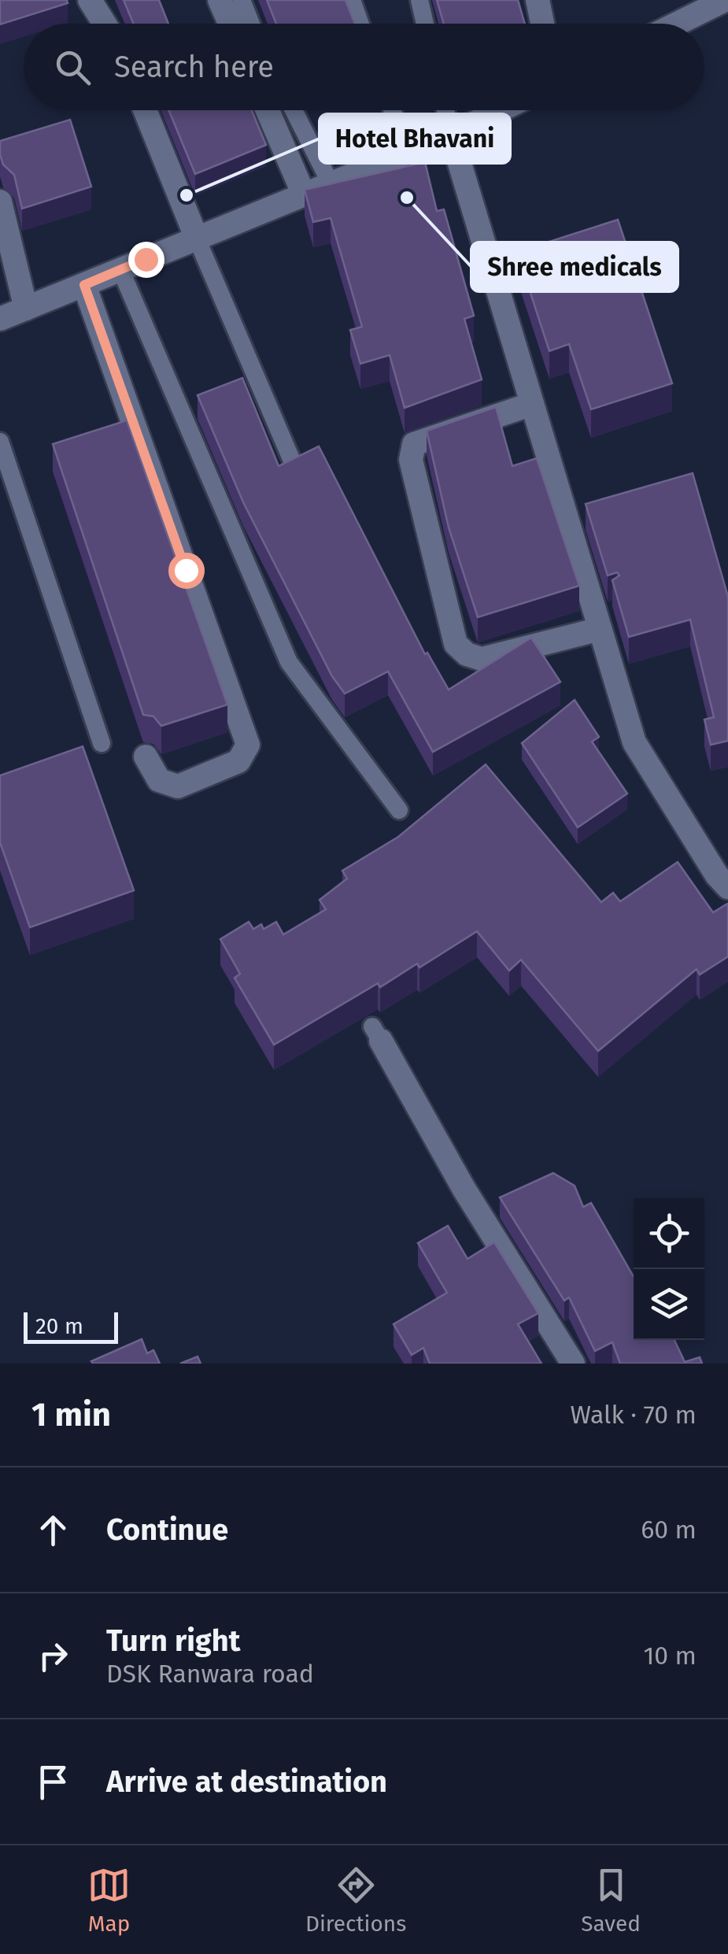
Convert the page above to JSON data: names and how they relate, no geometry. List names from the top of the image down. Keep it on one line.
{"places":["Hotel Bhavani","Shree medicals"],"scale_bar":"20 m","page":{"search":"Search here","scale":"20 m","heading":["1 min","Walk · 70 m"],"list":[["Continue","60 m"],["Turn right","DSK Ranwara road","10 m"],"Arrive at destination"],"nav":["Map","Directions","Saved"]}}
